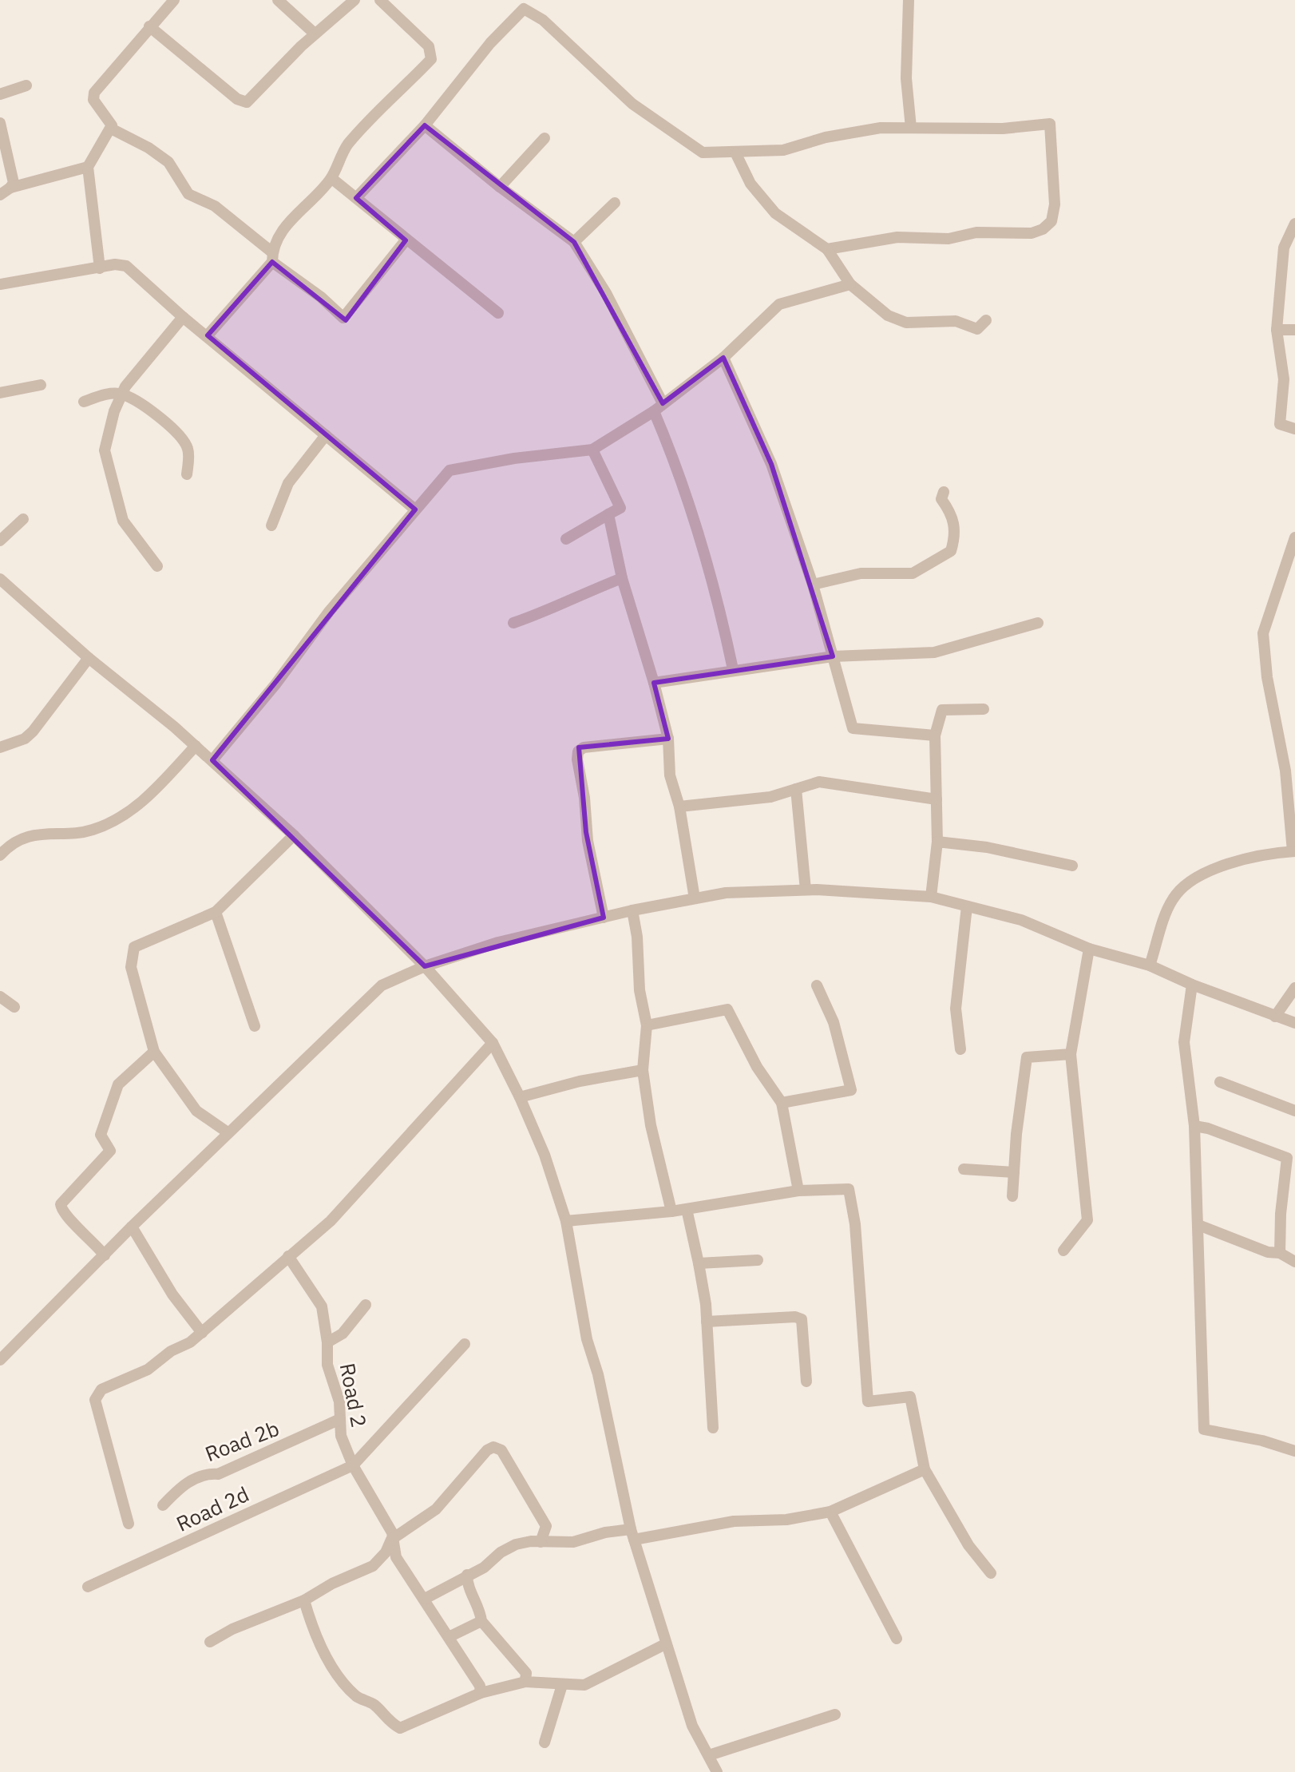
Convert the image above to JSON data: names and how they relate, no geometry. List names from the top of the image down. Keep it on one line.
{"streets":{"street":["Road 2","Road 2b","Road 2d"]},"crossings":[["Road 2","Road 2b"],["Road 2","Road 2d"]]}
